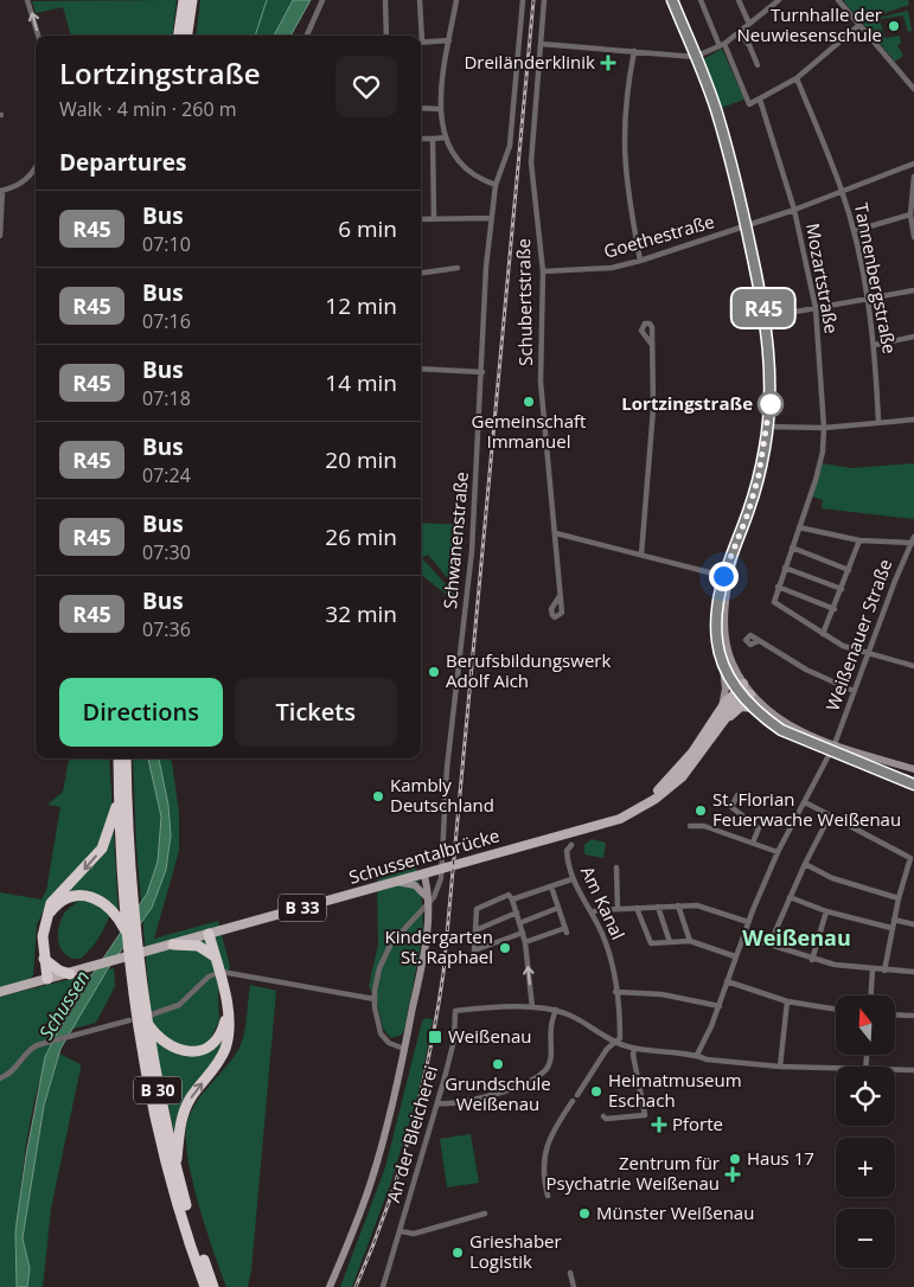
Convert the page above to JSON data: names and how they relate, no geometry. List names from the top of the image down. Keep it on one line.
{"streets":{"highway":["B 30"],"main road":["Schussentalbrücke","B 33"],"street":["Goethestraße","Mozartstraße","Tannenbergstraße","Schubertstraße","Schwanenstraße","Weißenauer Straße","Am Kanal","An der Bleicherei"]},"crossings":[["Goethestraße","Mozartstraße"],["Goethestraße","Tannenbergstraße"],["Goethestraße","Schubertstraße"],["Schussentalbrücke","B 33"]],"districts":["Weißenau"],"water":["Schussen"],"places":{"other":["Turnhalle der Neuwiesenschule","Gemeinschaft Immanuel","Lortzingstraße","Berufsbildungswerk Adolf Aich","Kambly Deutschland","St. Florian Feuerwache Weißenau","Kindergarten St. Raphael","Grundschule Weißenau","Heimatmuseum Eschach","Haus 17","Münster Weißenau","Grieshaber Logistik"],"health":["Dreiländerklinik","Pforte","Zentrum für Psychatrie Weißenau"],"transit":["Weißenau"]},"lines":["bus line R45"],"north":"top","page":{"on_map":"R45","heading":[["Lortzingstraße","Walk · 4 min · 260 m"],"Departures"],"list":[{"mark":"R45","name":"Bus","note":"07:10","value":"6 min"},{"mark":"R45","name":"Bus","note":"07:16","value":"12 min"},{"mark":"R45","name":"Bus","note":"07:18","value":"14 min"},{"mark":"R45","name":"Bus","note":"07:24","value":"20 min"},{"mark":"R45","name":"Bus","note":"07:30","value":"26 min"},{"mark":"R45","name":"Bus","note":"07:36","value":"32 min"}],"buttons":["Directions","Tickets"],"map_buttons":["+","−"]}}
